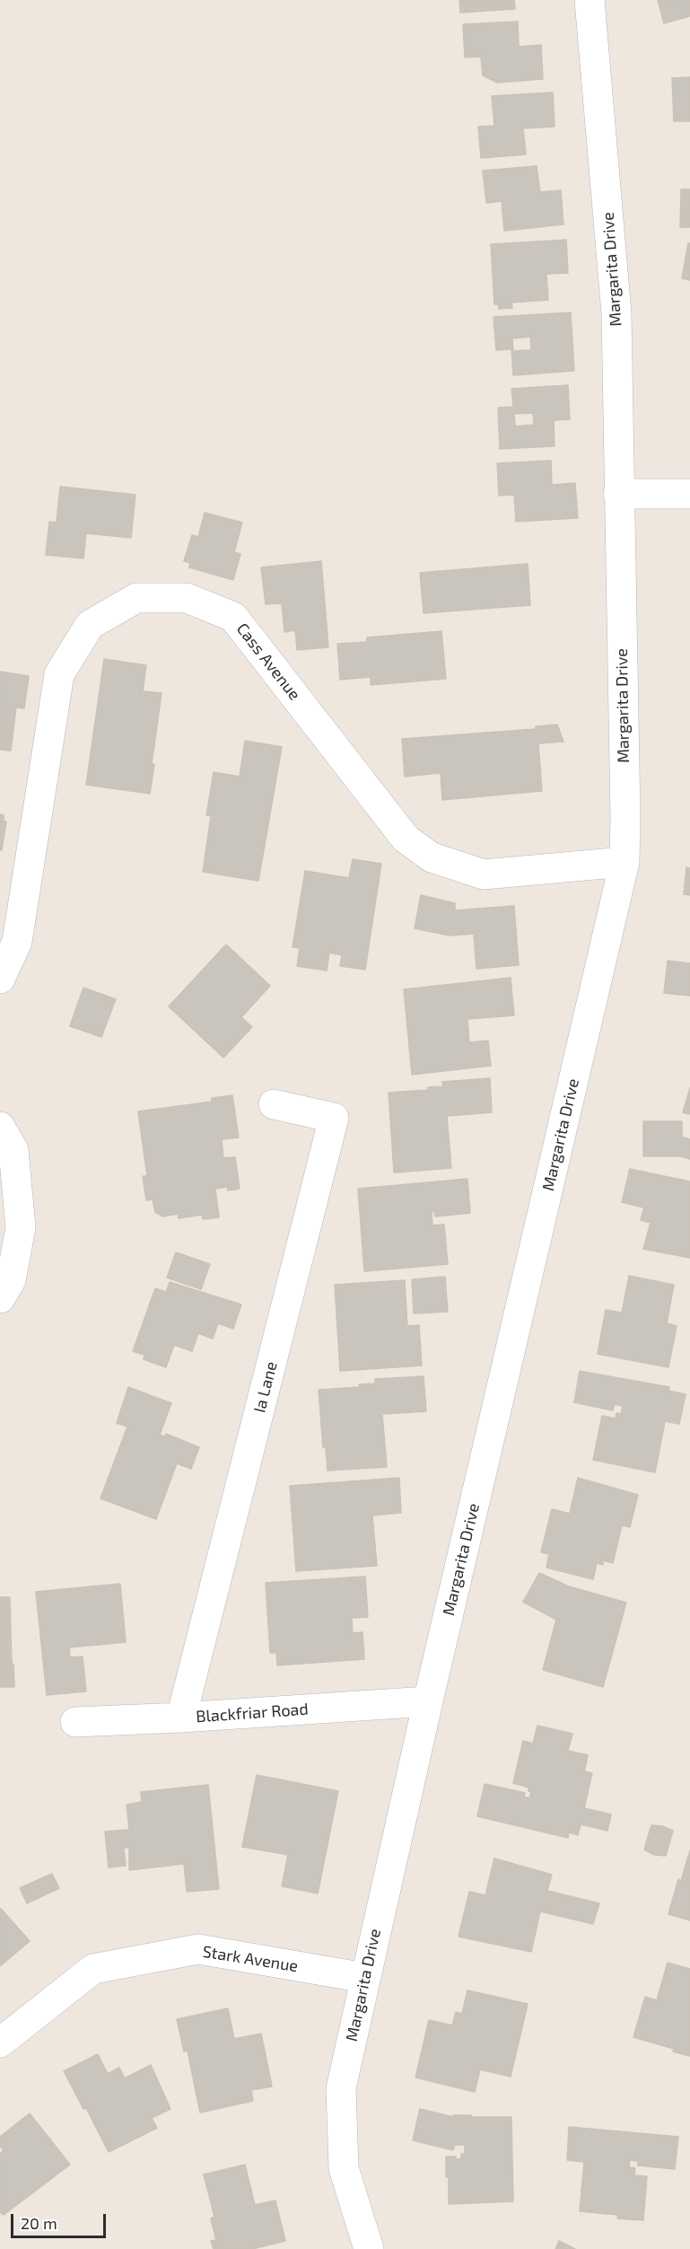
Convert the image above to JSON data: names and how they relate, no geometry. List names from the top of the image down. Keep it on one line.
{"streets":{"street":["Margarita Drive","Cass Avenue","Ia Lane","Blackfriar Road","Stark Avenue"]},"crossings":[["Margarita Drive","Cass Avenue"],["Margarita Drive","Blackfriar Road"],["Margarita Drive","Stark Avenue"],["Ia Lane","Blackfriar Road"]],"scale_bar":"20 m"}
